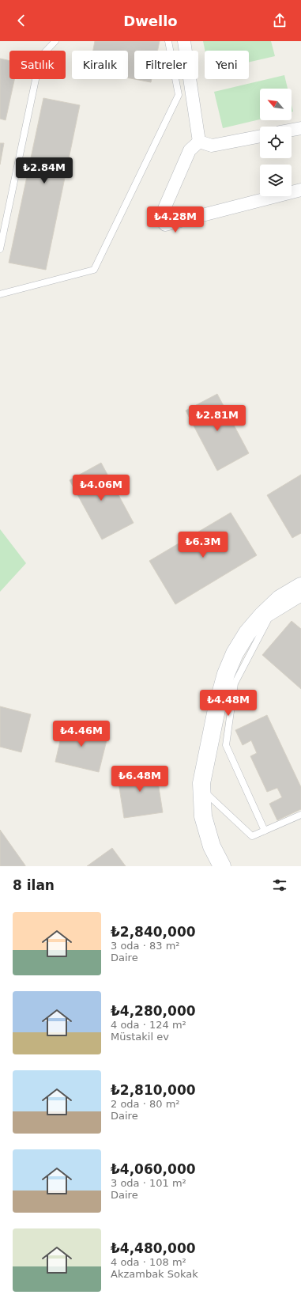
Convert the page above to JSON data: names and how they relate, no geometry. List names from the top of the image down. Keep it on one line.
{"north":"top left","page":{"header":"Dwello","chip":["Satılık","Kiralık","Filtreler","Yeni"],"price":["₺2.84M","₺4.28M","₺2.81M","₺4.06M","₺6.3M","₺4.48M","₺4.46M","₺6.48M"],"heading":"8 ilan","list":[{"name":"₺2,840,000","note":"3 oda · 83 m² · Daire"},{"name":"₺4,280,000","note":"4 oda · 124 m² · Müstakil ev"},{"name":"₺2,810,000","note":"2 oda · 80 m² · Daire"},{"name":"₺4,060,000","note":"3 oda · 101 m² · Daire"},{"name":"₺4,480,000","note":"4 oda · 108 m² · Akzambak Sokak"}]}}
